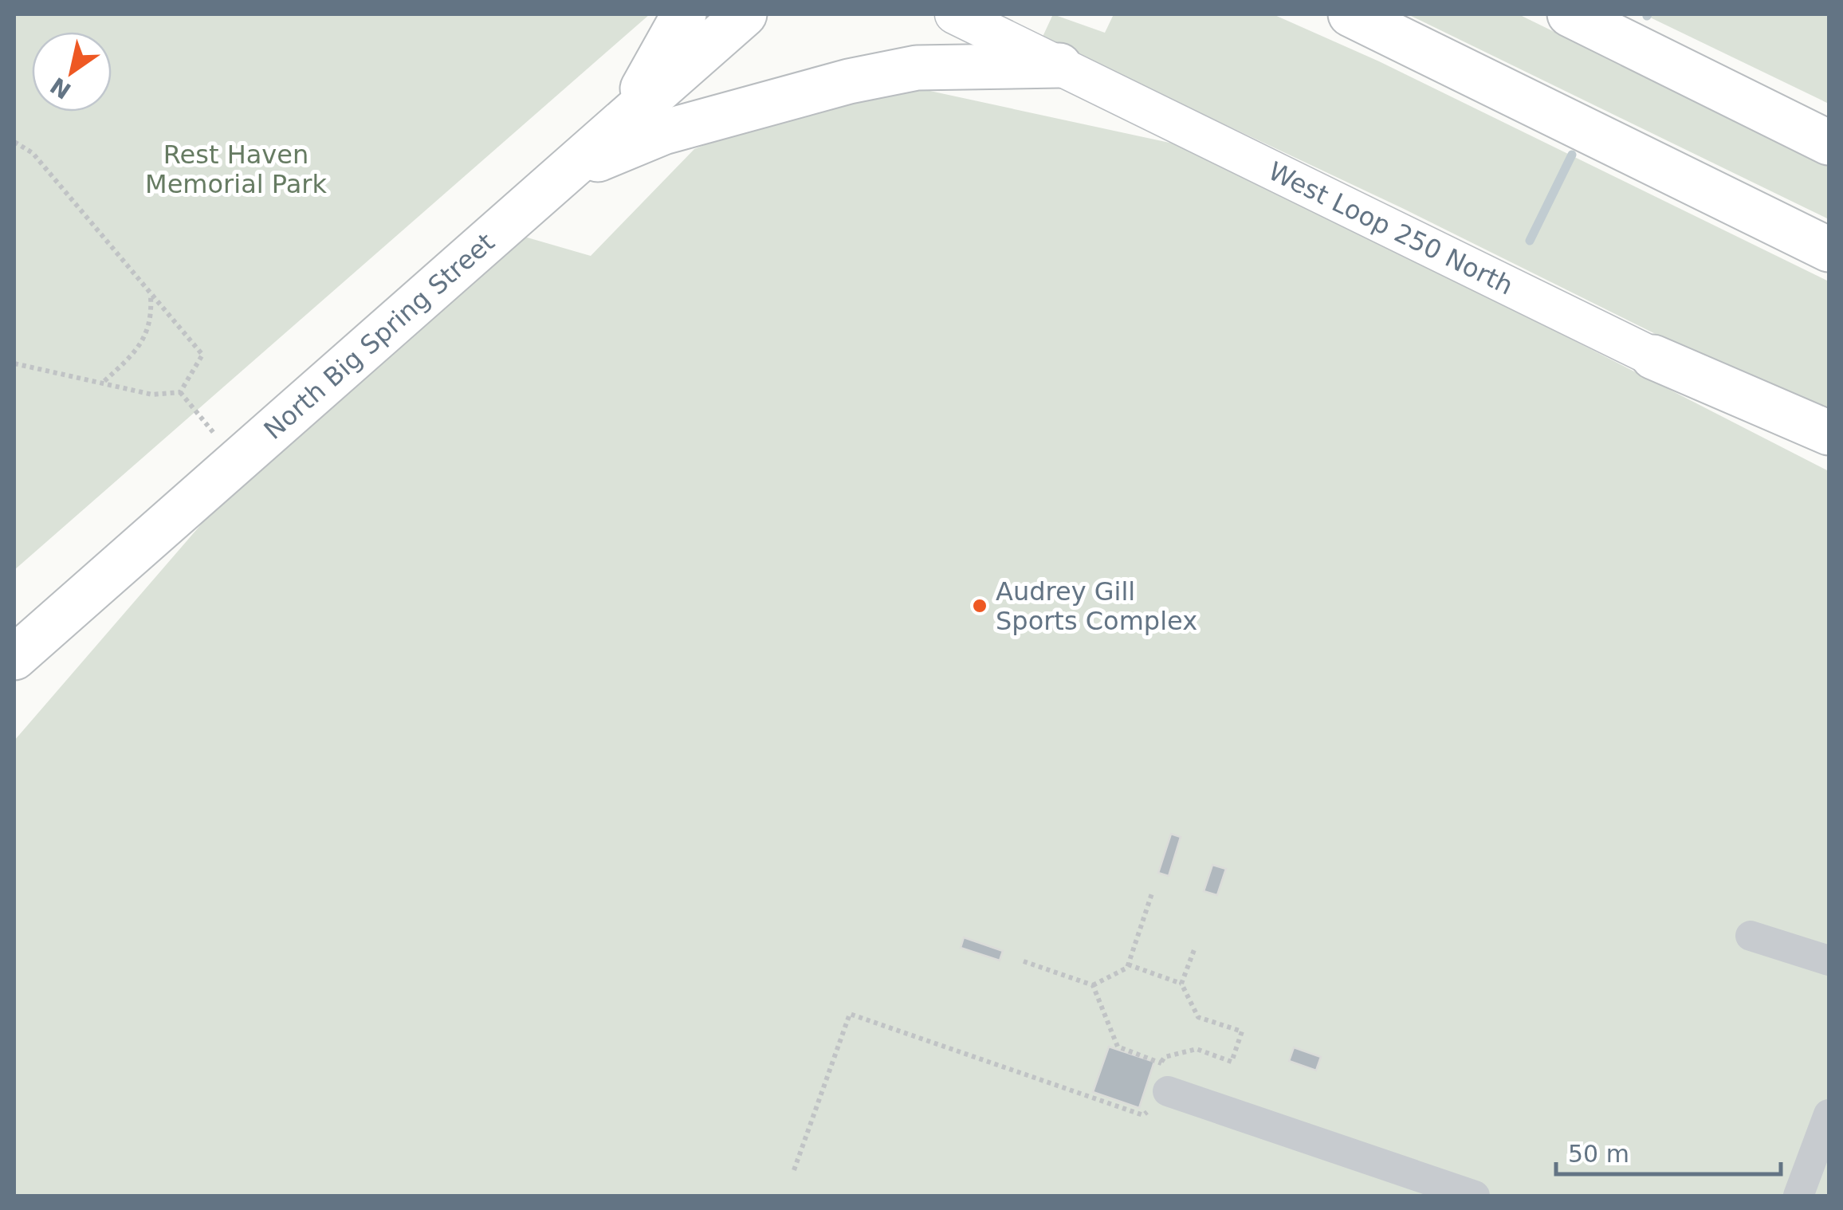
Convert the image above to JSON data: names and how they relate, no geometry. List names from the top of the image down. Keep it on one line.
{"streets":{"highway":["North Big Spring Street"],"main road":["West Loop 250 North"]},"parks":["Rest Haven Memorial Park"],"places":["Audrey Gill Sports Complex"],"scale_bar":"50 m","north":"bottom left"}
